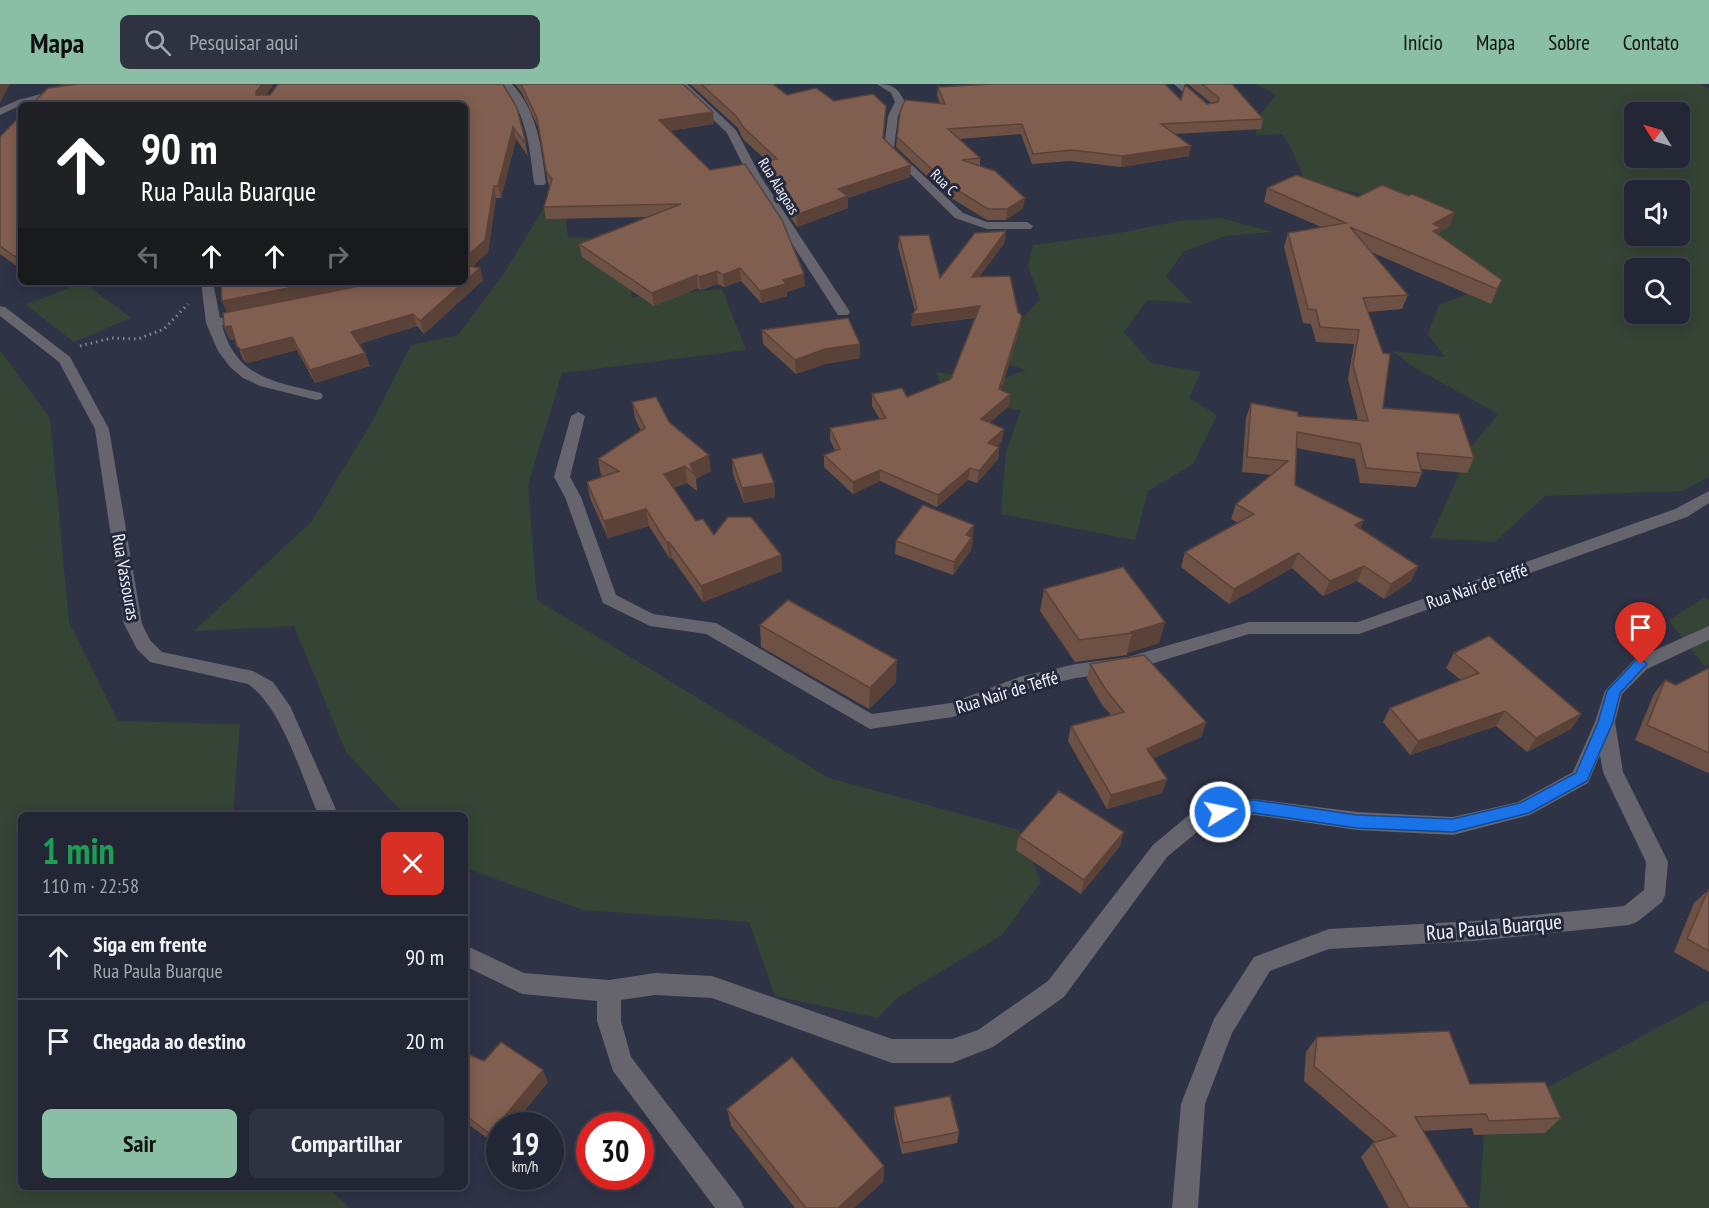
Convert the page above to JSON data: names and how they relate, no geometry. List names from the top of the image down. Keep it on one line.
{"streets":{"street":["Rua C","Rua Alagoas","Rua Vassouras","Rua Nair de Teffé","Rua Paula Buarque"]},"north":"top left","page":{"header":"Mapa","search":"Pesquisar aqui","nav":["Início","Mapa","Sobre","Contato"],"turn":["90 m","Rua Paula Buarque"],"heading":["1 min","110 m · 22:58"],"list":[{"name":"Siga em frente","note":"Rua Paula Buarque","value":"90 m"},{"name":"Chegada ao destino","value":"20 m"}],"buttons":["Sair","Compartilhar"],"speed":"19 km/h","limit":"30"}}
